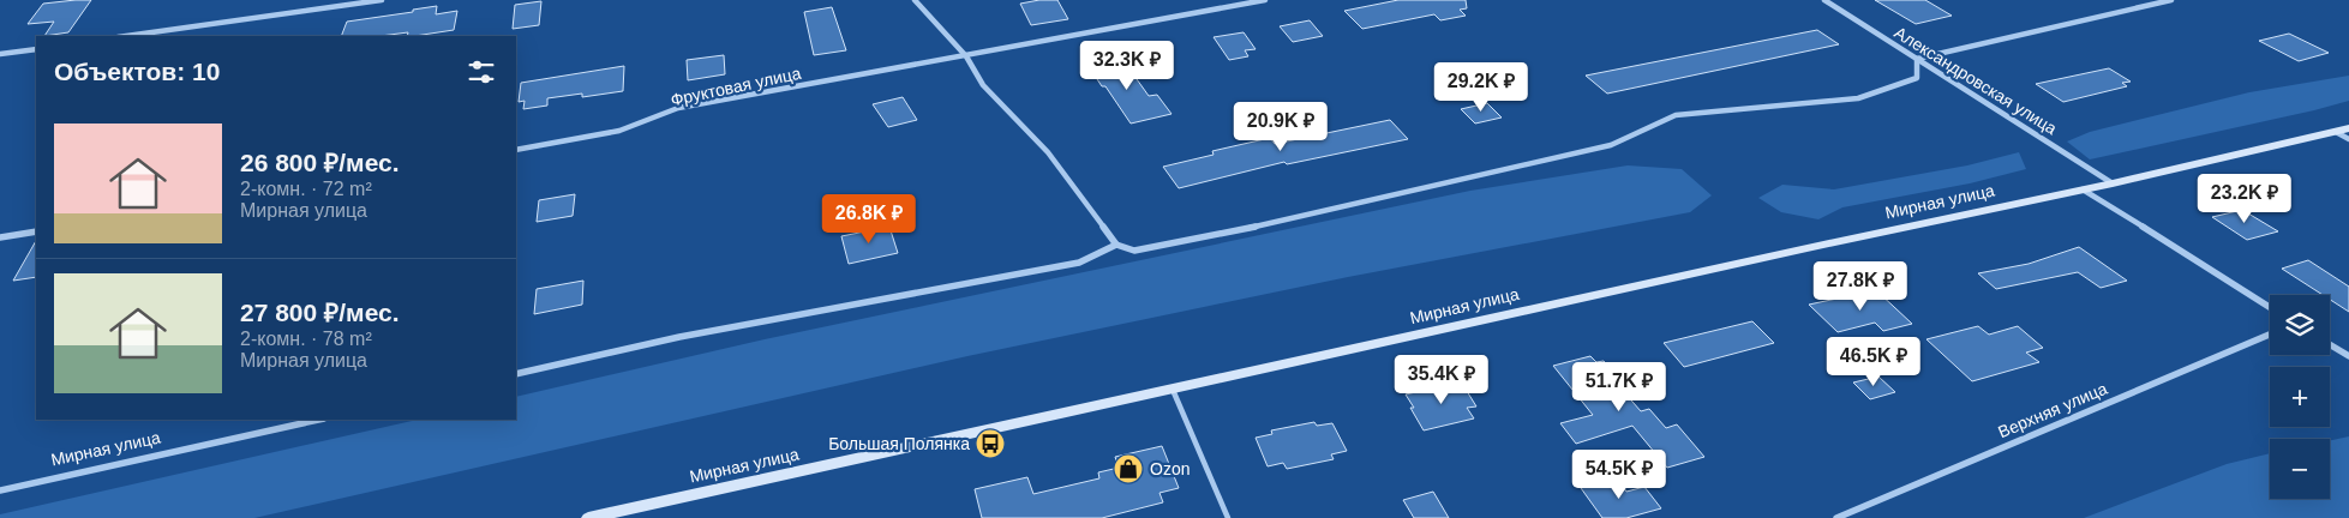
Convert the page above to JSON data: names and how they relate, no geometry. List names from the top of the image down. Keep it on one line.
{"streets":{"street":["Александровская улица","Фруктовая улица","Мирная улица","Верхняя улица"]},"crossings":[["Александровская улица","Мирная улица"]],"places":{"bus stop":["Большая Полянка"],"shop":["Ozon"]},"page":{"heading":"Объектов: 10","price":["32.3K ₽","29.2K ₽","20.9K ₽","23.2K ₽","26.8K ₽","27.8K ₽","46.5K ₽","35.4K ₽","51.7K ₽","54.5K ₽"],"list":[{"name":"26 800 ₽/мес.","note":"2-комн. · 72 m² · Мирная улица"},{"name":"27 800 ₽/мес.","note":"2-комн. · 78 m² · Мирная улица"}],"map_buttons":["+","−"]}}
